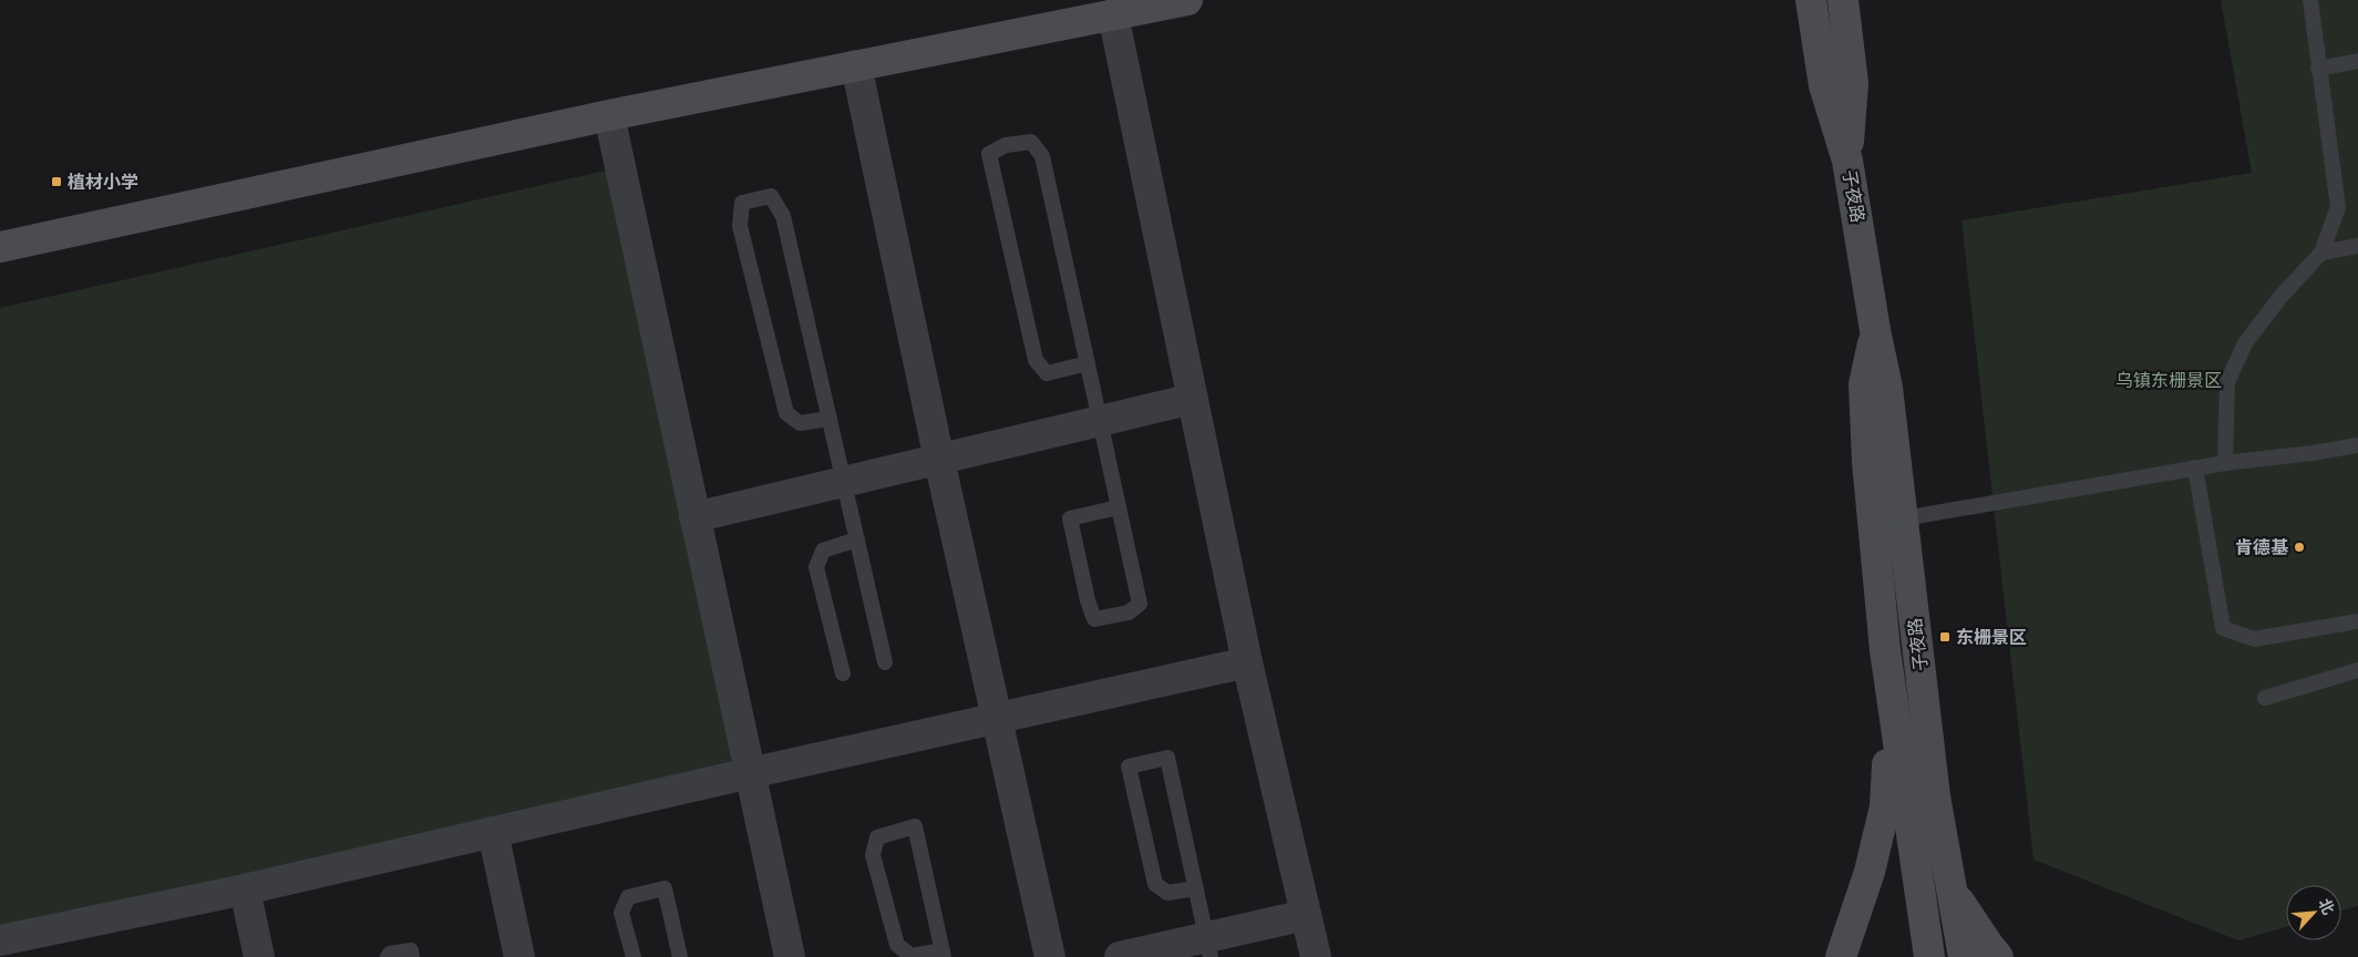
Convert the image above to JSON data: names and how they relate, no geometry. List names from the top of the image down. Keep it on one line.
{"streets":{"street":["子夜路"]},"parks":["乌镇东栅景区"],"places":{"transit":["植材小学","东栅景区"],"other":["肯德基"]},"north":"top right"}
